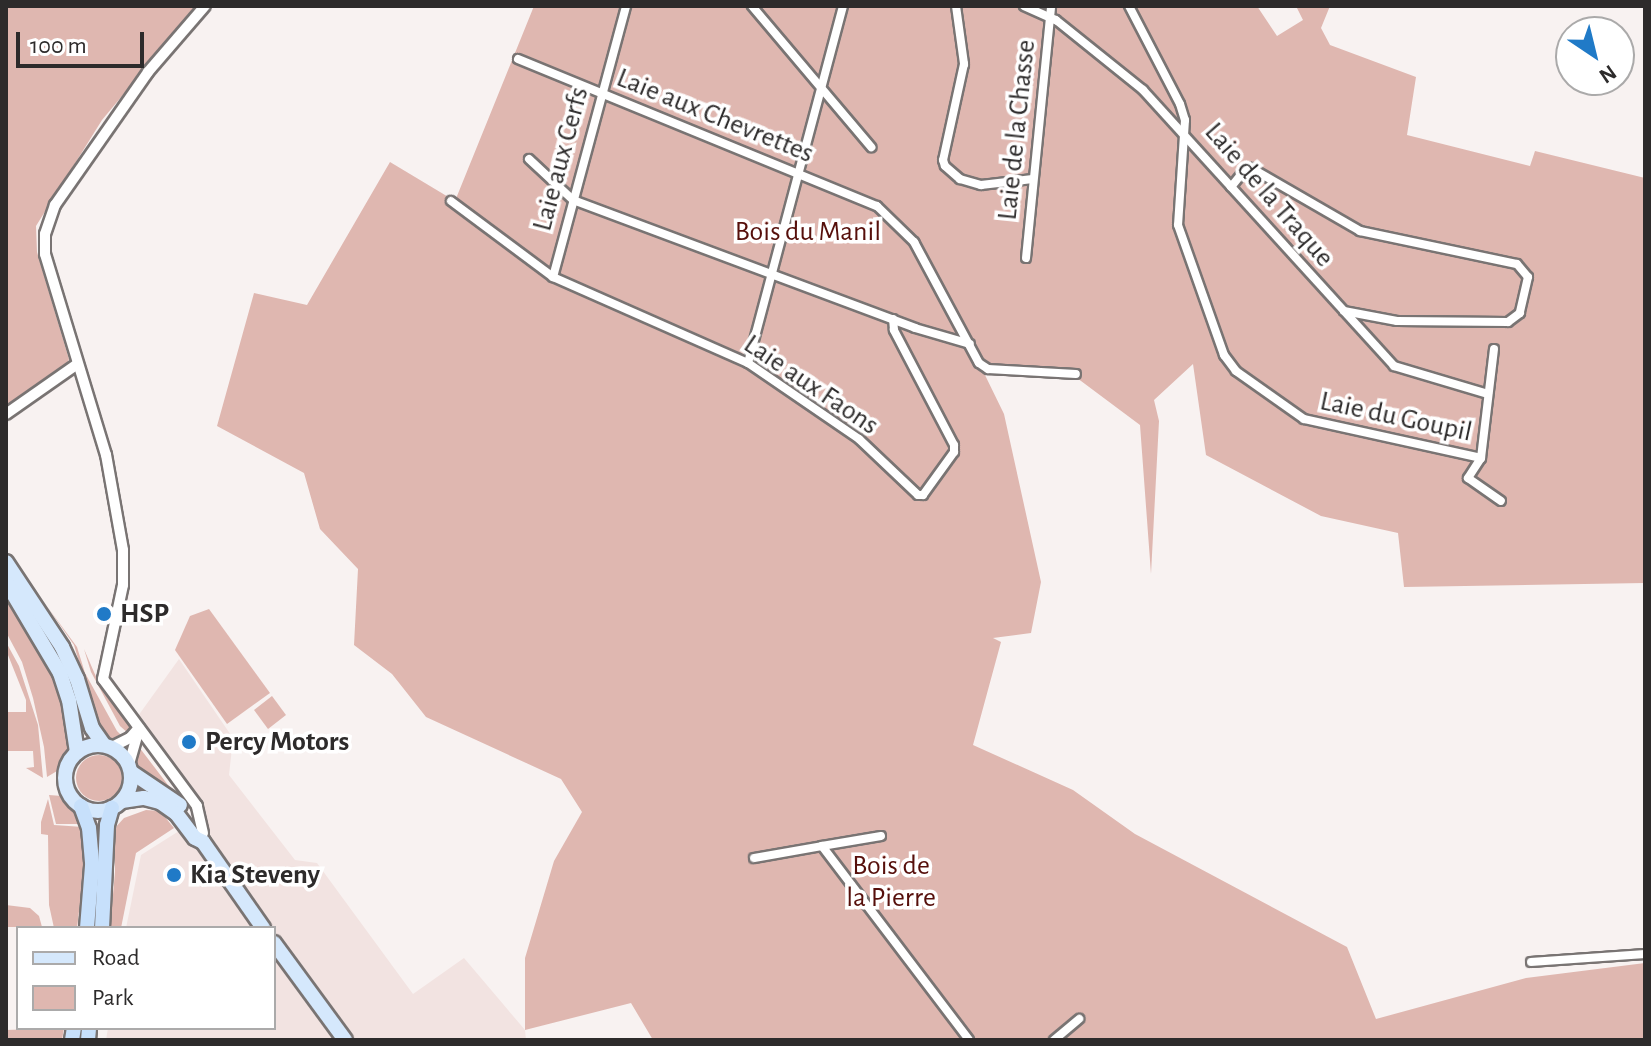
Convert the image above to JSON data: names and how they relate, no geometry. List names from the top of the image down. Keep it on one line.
{"streets":{"street":["Laie aux Chevrettes","Laie de la Chasse","Laie aux Cerfs","Laie de la Traque","Laie aux Faons","Laie du Goupil"]},"crossings":[["Laie aux Chevrettes","Laie aux Cerfs"],["Laie de la Chasse","Laie de la Traque"],["Laie aux Cerfs","Laie aux Faons"],["Laie de la Traque","Laie du Goupil"]],"parks":["Bois du Manil","Bois de la Pierre"],"places":["HSP","Percy Motors","Kia Steveny"],"legend":["Road","Park"],"scale_bar":"100 m","north":"bottom right"}
